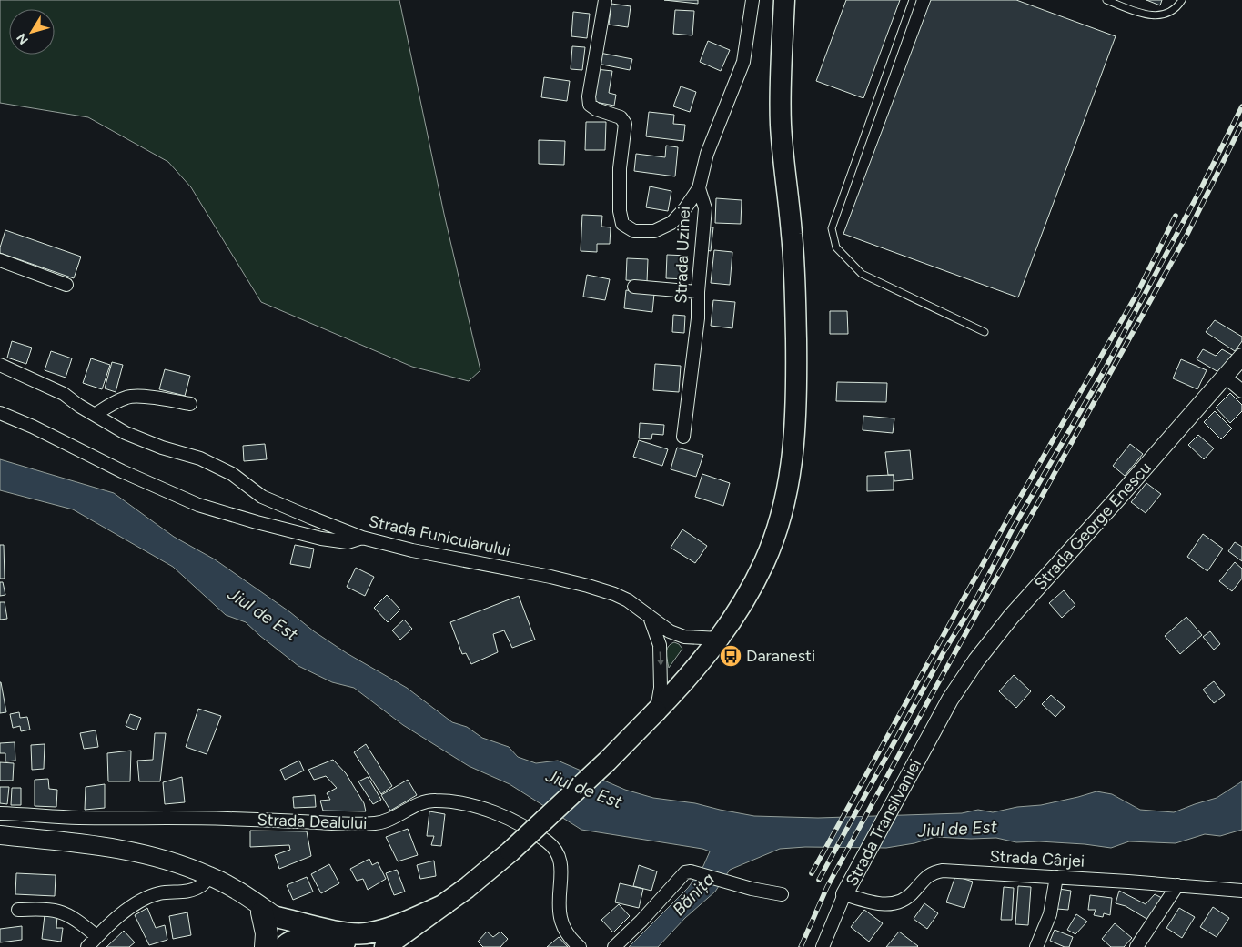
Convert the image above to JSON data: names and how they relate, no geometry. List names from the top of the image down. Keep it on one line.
{"streets":{"street":["Strada Uzinei","Strada George Enescu","Strada Funicularului","Strada Dealului","Strada Transilvaniei","Strada Cârjei"]},"crossings":[["Strada George Enescu","Strada Transilvaniei"],["Strada Transilvaniei","Strada Cârjei"]],"water":["Jiul de Est","Bănița"],"places":{"bus stop":["Daranesti"]},"north":"bottom left"}
